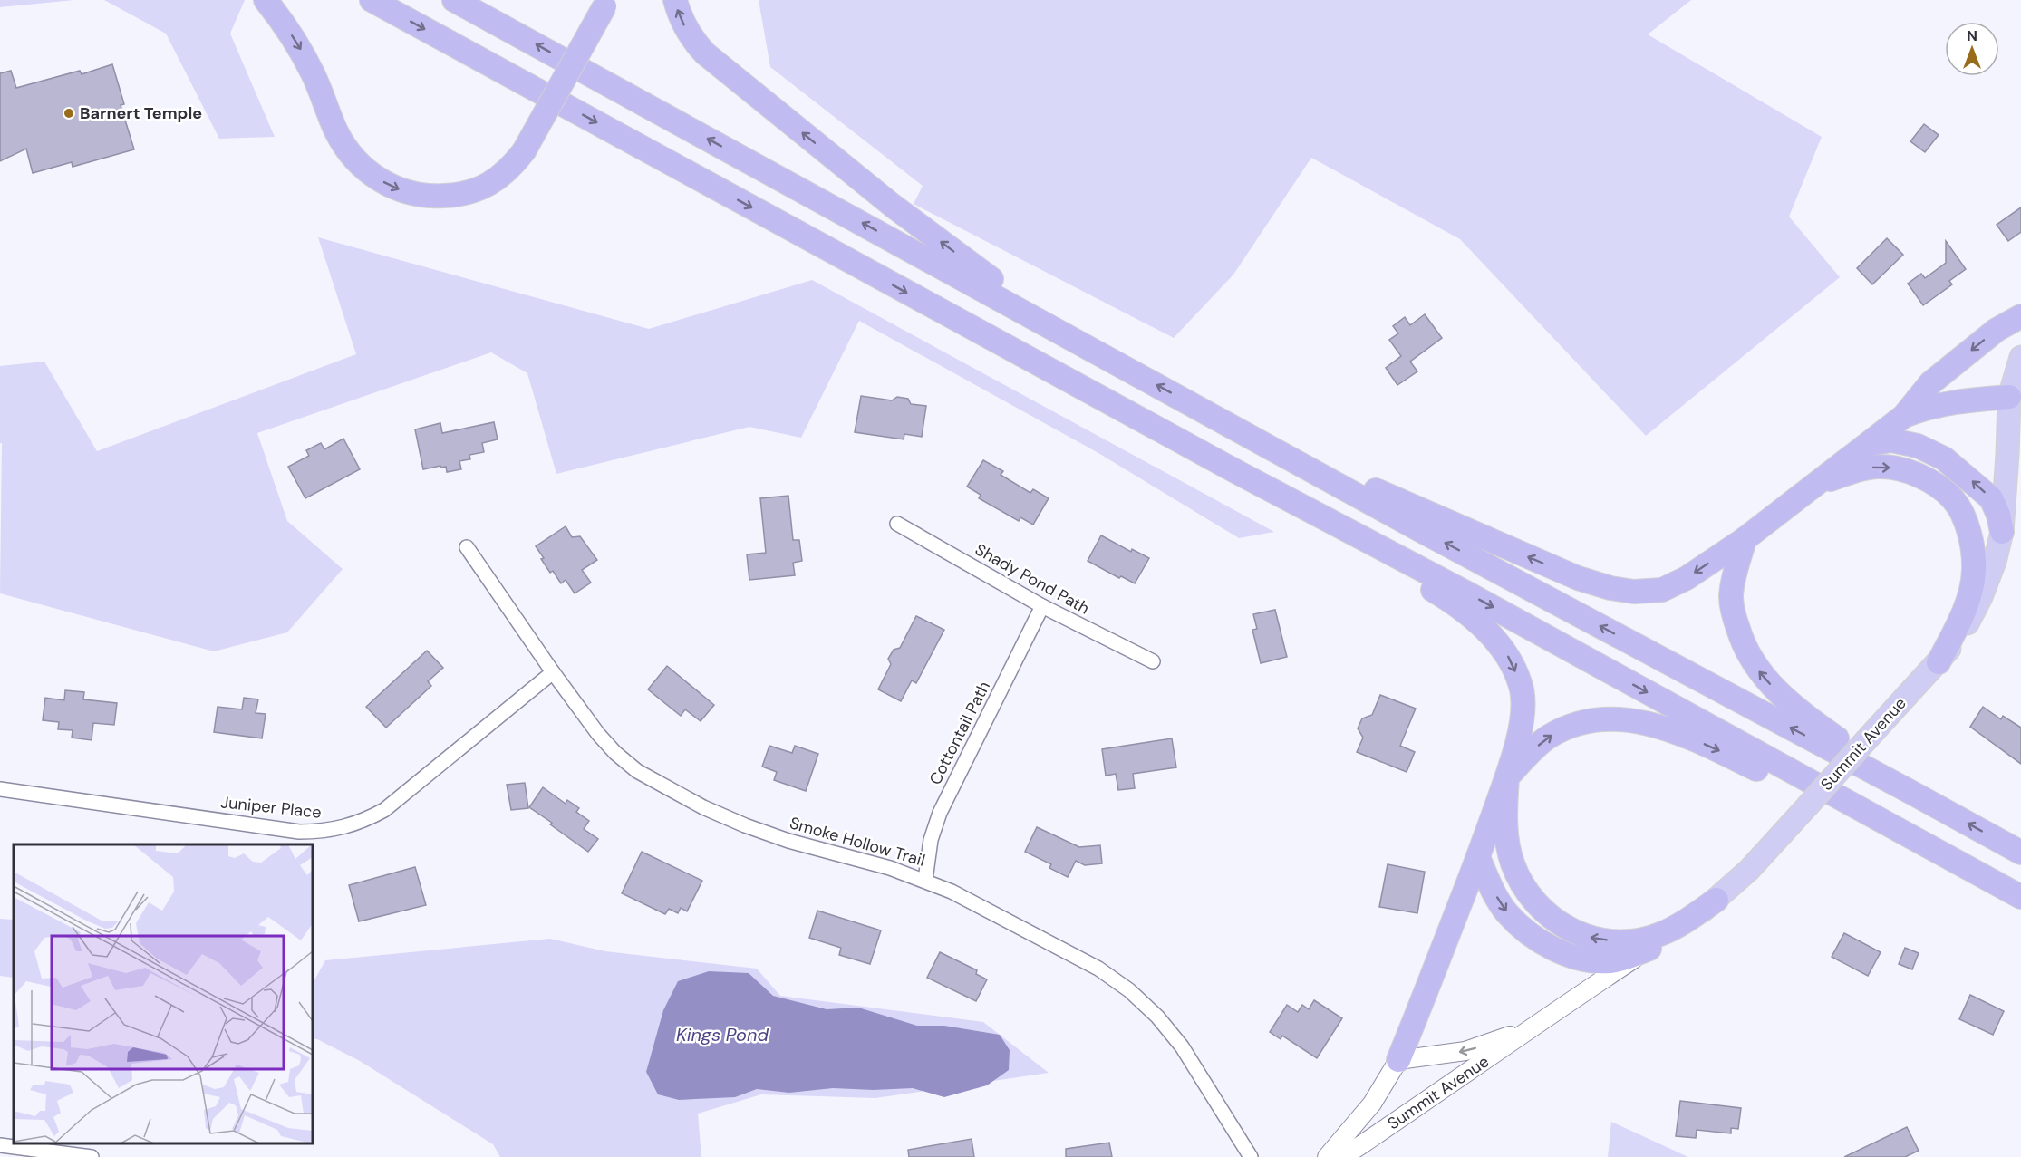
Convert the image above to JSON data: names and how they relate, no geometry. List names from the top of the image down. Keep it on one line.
{"streets":{"main road":["Summit Avenue"],"street":["Shady Pond Path","Cottontail Path","Juniper Place","Smoke Hollow Trail"]},"crossings":[["Shady Pond Path","Cottontail Path"],["Cottontail Path","Smoke Hollow Trail"],["Juniper Place","Smoke Hollow Trail"]],"water":["Kings Pond"],"places":["Barnert Temple"],"north":"top"}
